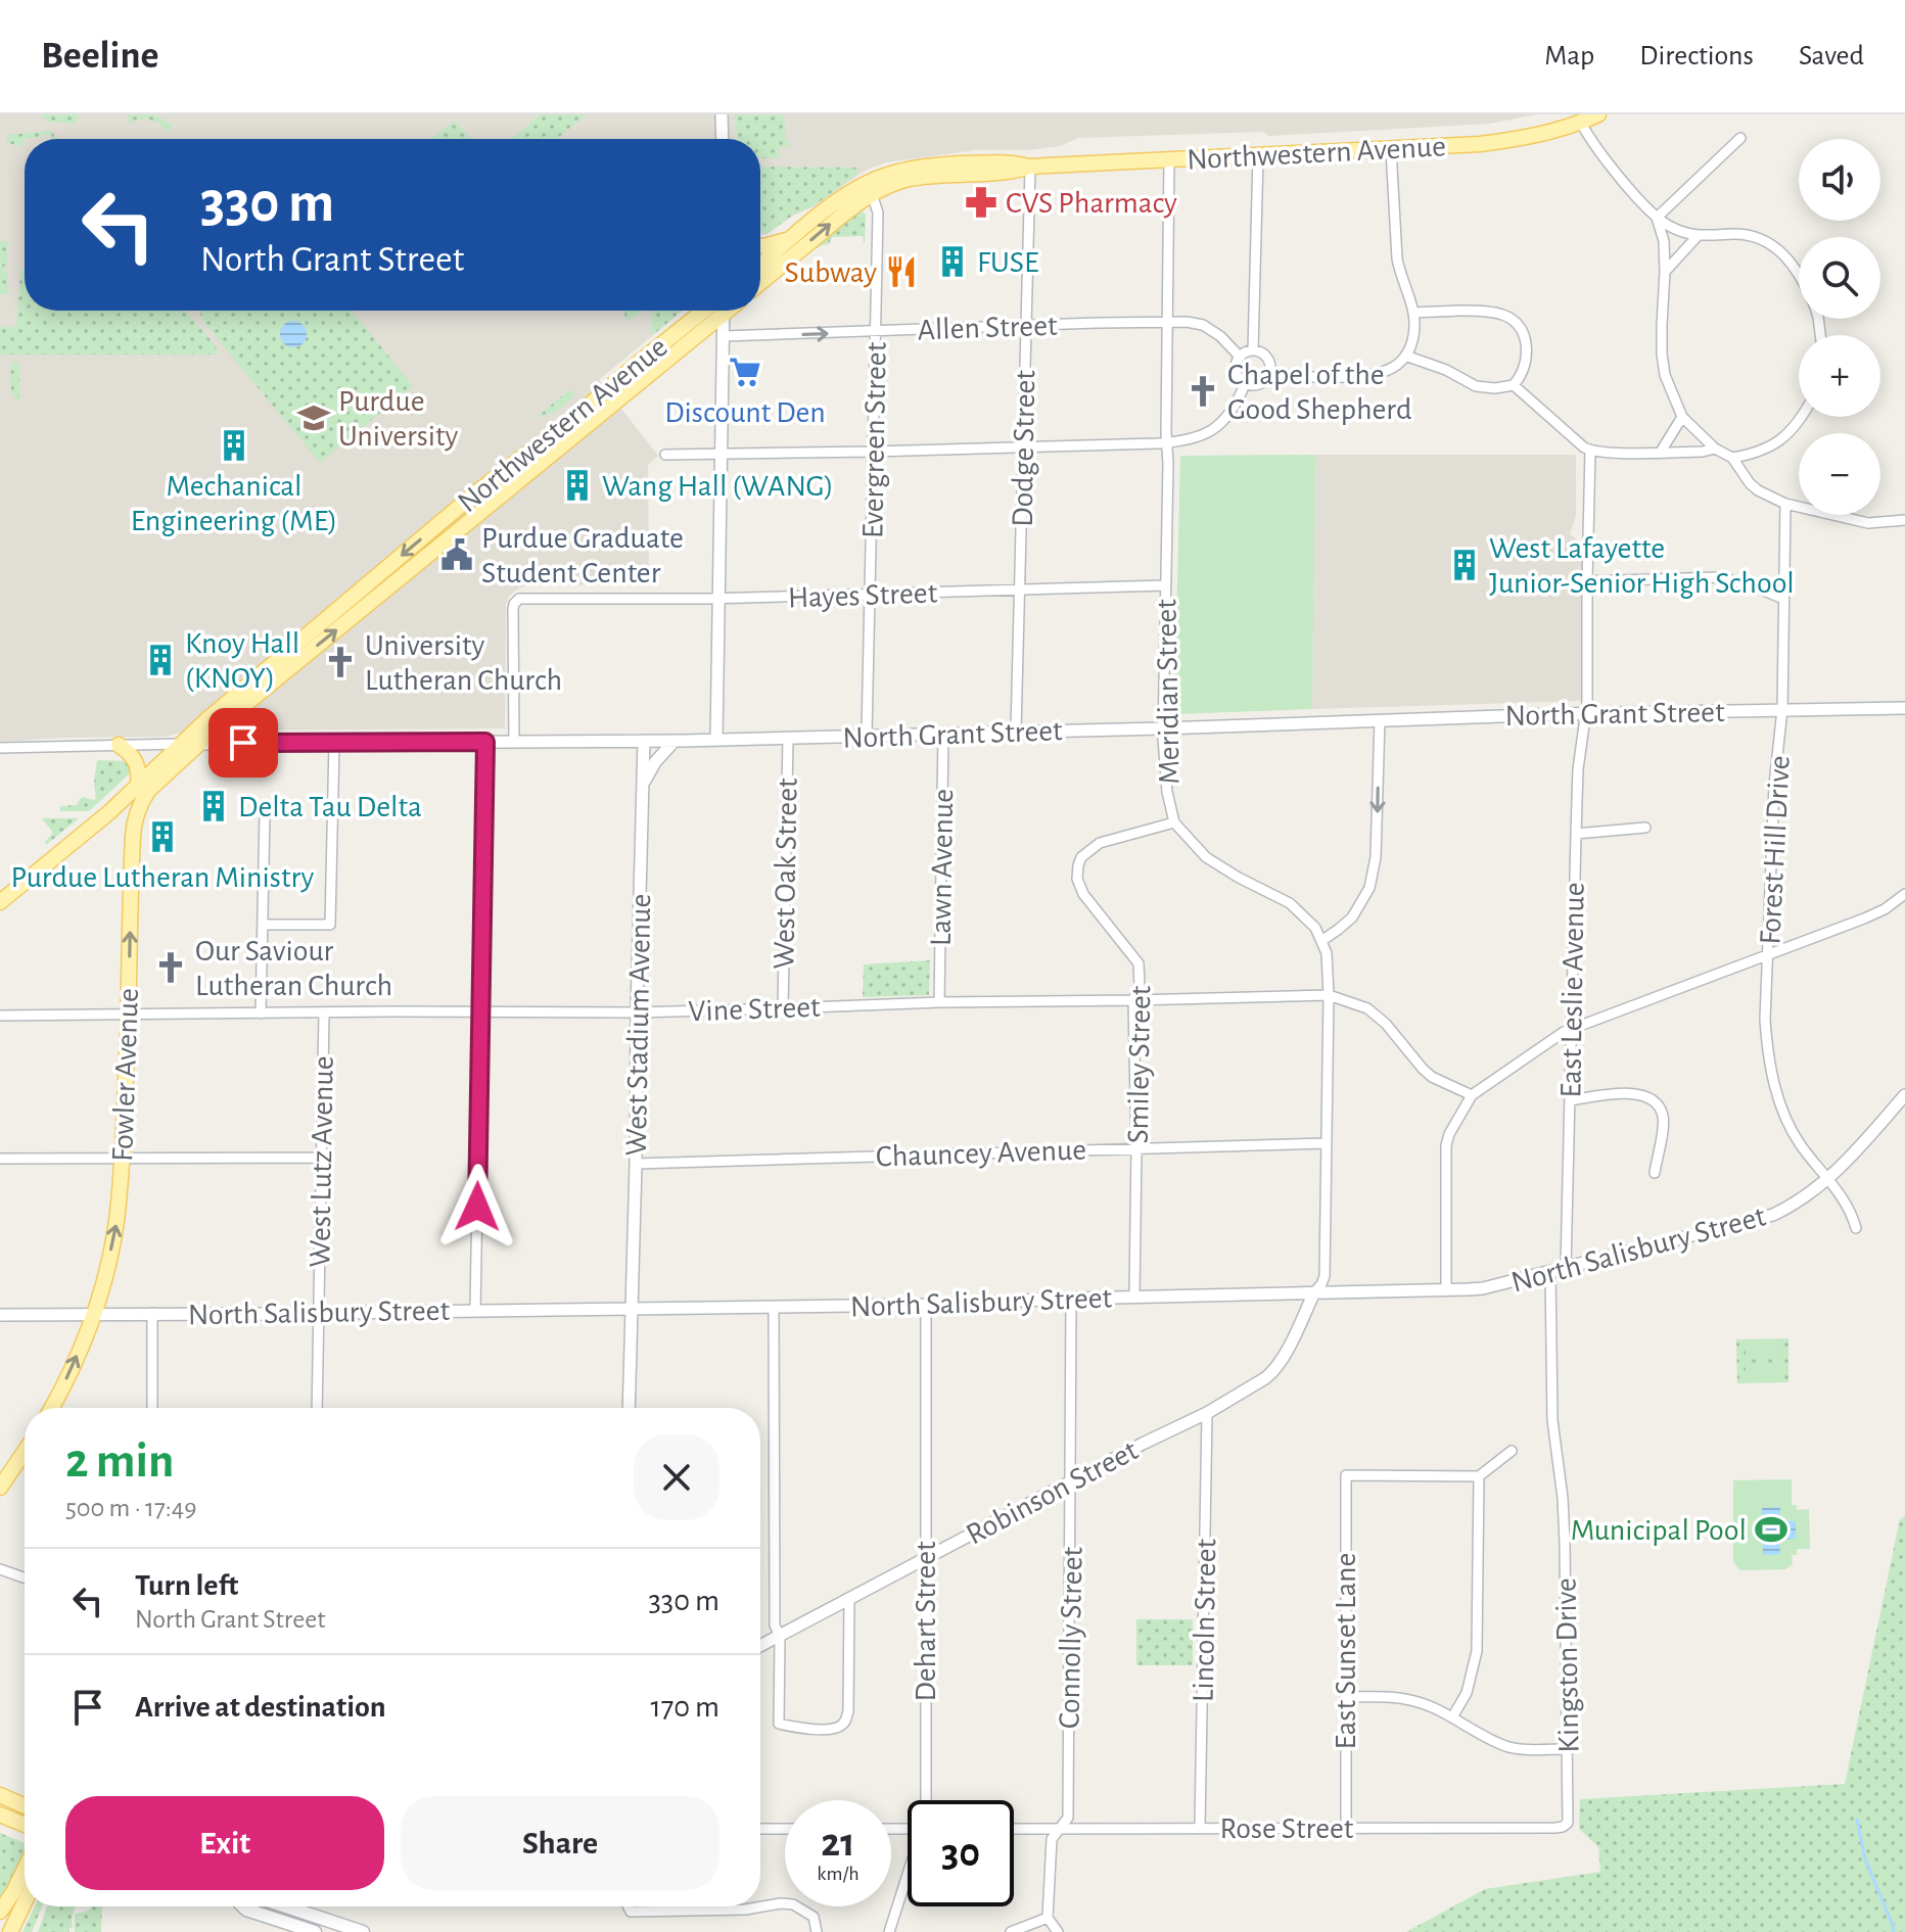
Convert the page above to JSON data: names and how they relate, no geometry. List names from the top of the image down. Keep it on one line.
{"streets":{"main road":["Northwestern Avenue","Fowler Avenue"],"street":["Allen Street","Evergreen Street","Dodge Street","Hayes Street","Meridian Street","North Grant Street","Forest Hill Drive","Lawn Avenue","West Oak Street","East Leslie Avenue","Vine Street","West Stadium Avenue","Smiley Street","Chauncey Avenue","West Lutz Avenue","North Salisbury Street","Robinson Street","Lincoln Street","Dehart Street","Connolly Street","East Sunset Lane","Kingston Drive","Rose Street"]},"crossings":[["Northwestern Avenue","Evergreen Street"],["Northwestern Avenue","Dodge Street"],["Northwestern Avenue","Meridian Street"],["Northwestern Avenue","North Grant Street"],["Northwestern Avenue","Fowler Avenue"],["Allen Street","Evergreen Street"],["Allen Street","Dodge Street"],["Allen Street","Meridian Street"],["Evergreen Street","Hayes Street"],["Evergreen Street","North Grant Street"],["Dodge Street","Hayes Street"],["Dodge Street","North Grant Street"],["Hayes Street","Meridian Street"],["Hayes Street","North Grant Street"],["Meridian Street","North Grant Street"],["Meridian Street","Vine Street"],["Meridian Street","Smiley Street"],["Meridian Street","Chauncey Avenue"],["Meridian Street","North Salisbury Street"],["Meridian Street","Robinson Street"],["North Grant Street","Forest Hill Drive"],["North Grant Street","Lawn Avenue"],["North Grant Street","West Oak Street"],["North Grant Street","East Leslie Avenue"],["North Grant Street","West Stadium Avenue"],["North Grant Street","Fowler Avenue"],["Forest Hill Drive","North Salisbury Street"],["Lawn Avenue","Vine Street"],["West Oak Street","Vine Street"],["East Leslie Avenue","North Salisbury Street"],["Vine Street","West Stadium Avenue"],["Vine Street","Smiley Street"],["Vine Street","Fowler Avenue"],["Vine Street","West Lutz Avenue"],["West Stadium Avenue","Chauncey Avenue"],["West Stadium Avenue","North Salisbury Street"],["Smiley Street","Chauncey Avenue"],["Smiley Street","North Salisbury Street"],["Fowler Avenue","North Salisbury Street"],["West Lutz Avenue","North Salisbury Street"],["North Salisbury Street","Robinson Street"],["North Salisbury Street","Dehart Street"],["North Salisbury Street","Connolly Street"],["North Salisbury Street","Kingston Drive"],["Robinson Street","Lincoln Street"],["Robinson Street","Dehart Street"],["Robinson Street","Connolly Street"],["Lincoln Street","Rose Street"],["Connolly Street","Rose Street"],["East Sunset Lane","Rose Street"],["Kingston Drive","Rose Street"]],"one_way":["Fowler Avenue"],"places":{"pharmacy":["CVS Pharmacy"],"building":["FUSE","Mechanical Engineering (ME)","Wang Hall (WANG)","West Lafayette Junior-Senior High School","Knoy Hall (KNOY)","Delta Tau Delta","Purdue Lutheran Ministry"],"restaurant":["Subway"],"supermarket":["Discount Den"],"church":["Chapel of the Good Shepherd","University Lutheran Church","Our Saviour Lutheran Church"],"school or university":["Purdue University"],"public building":["Purdue Graduate Student Center"],"sports":["Municipal Pool"]},"page":{"header":"Beeline","nav":["Map","Directions","Saved"],"map_buttons":["+","−"],"turn":["330 m","North Grant Street"],"heading":["2 min","500 m · 17:49"],"list":[{"name":"Turn left","note":"North Grant Street","value":"330 m"},{"name":"Arrive at destination","value":"170 m"}],"buttons":["Exit","Share"],"speed":"21 km/h","limit":"30"}}
